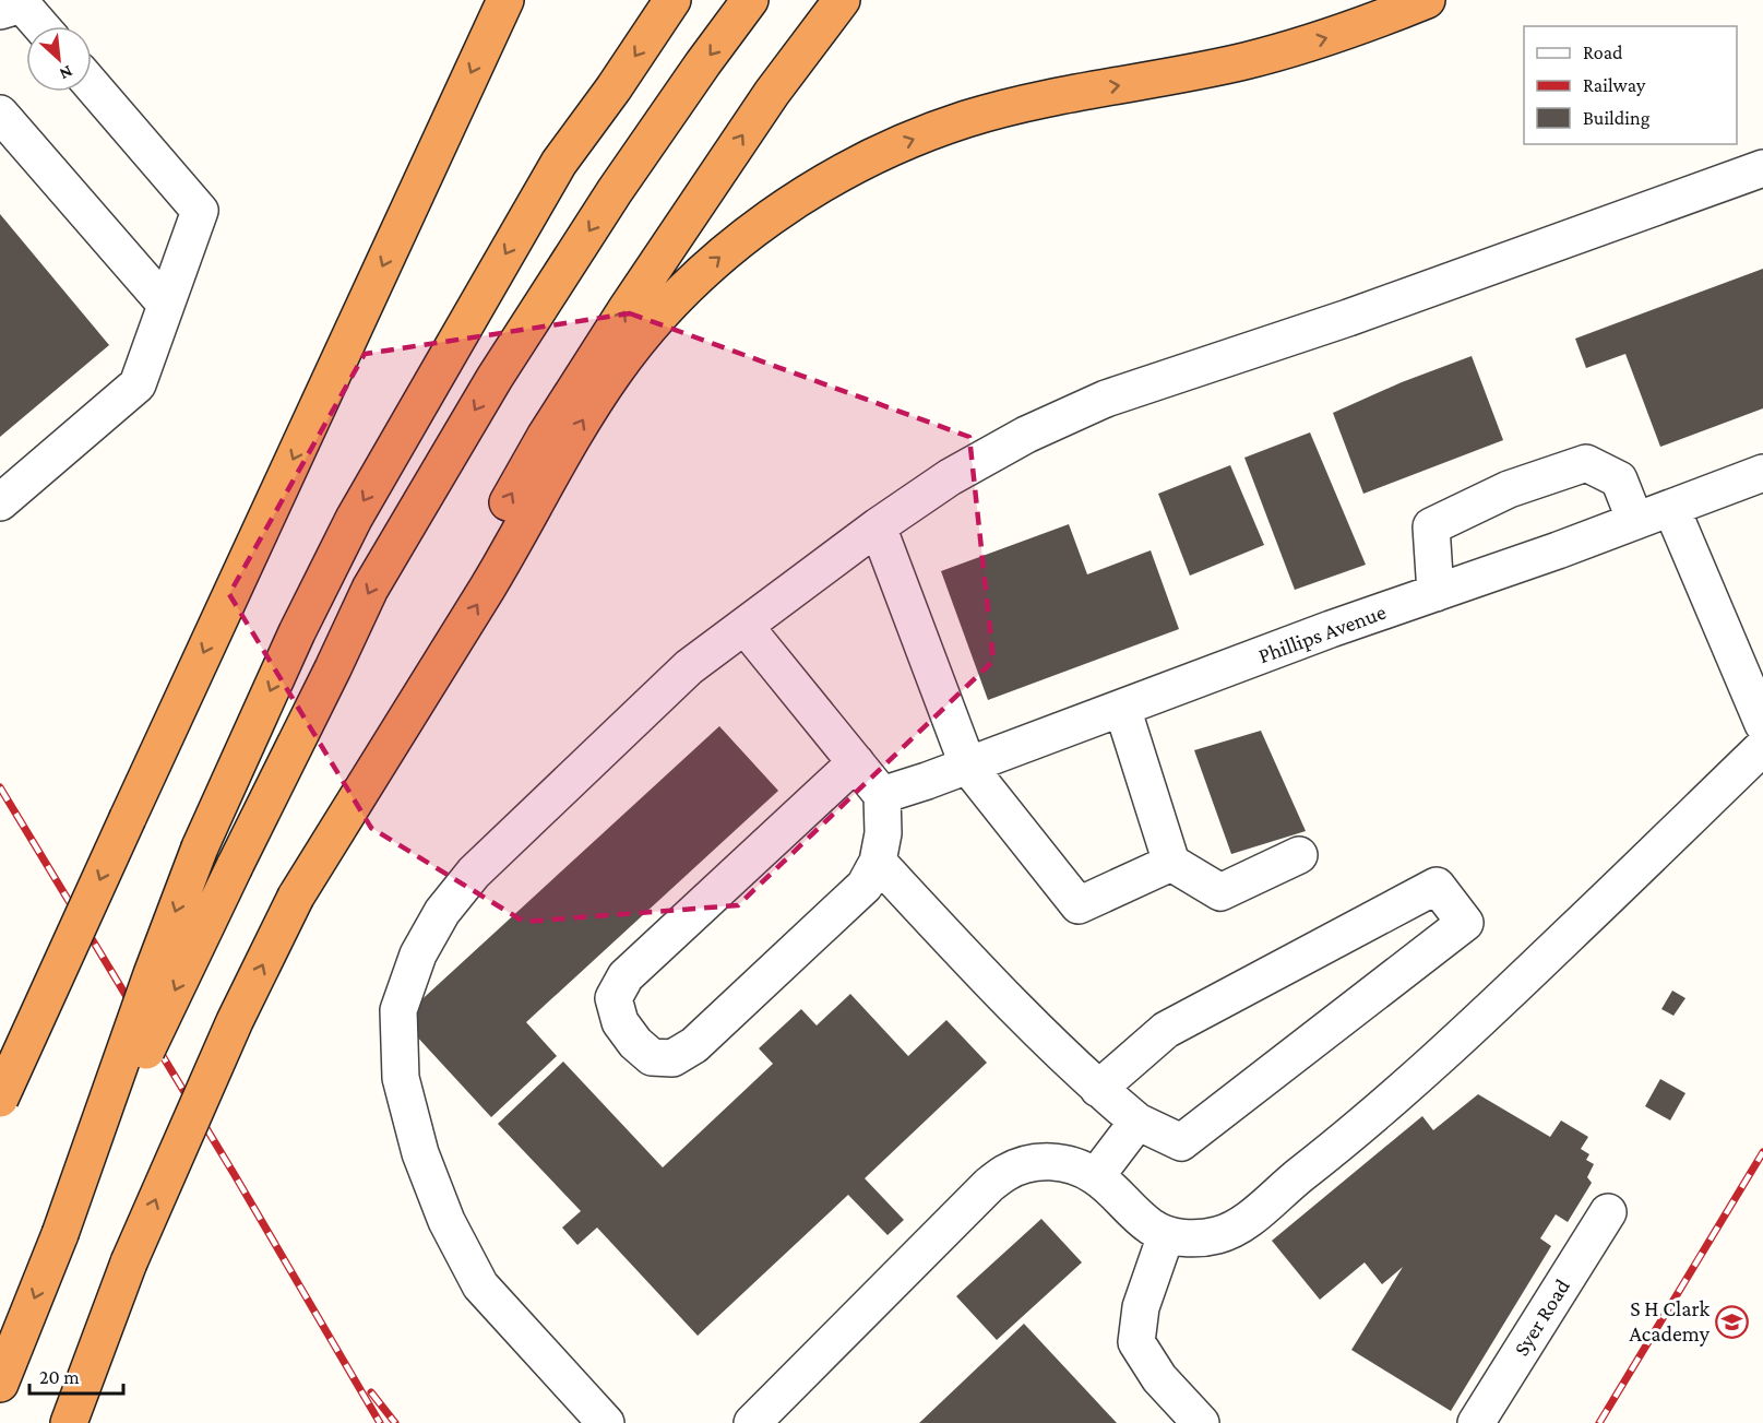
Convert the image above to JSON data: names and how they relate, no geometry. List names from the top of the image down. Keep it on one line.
{"streets":{"street":["Phillips Avenue","Syer Road"]},"places":{"school or university":["S H Clark Academy"]},"legend":["Road","Railway","Building"],"scale_bar":"20 m","north":"bottom right"}
